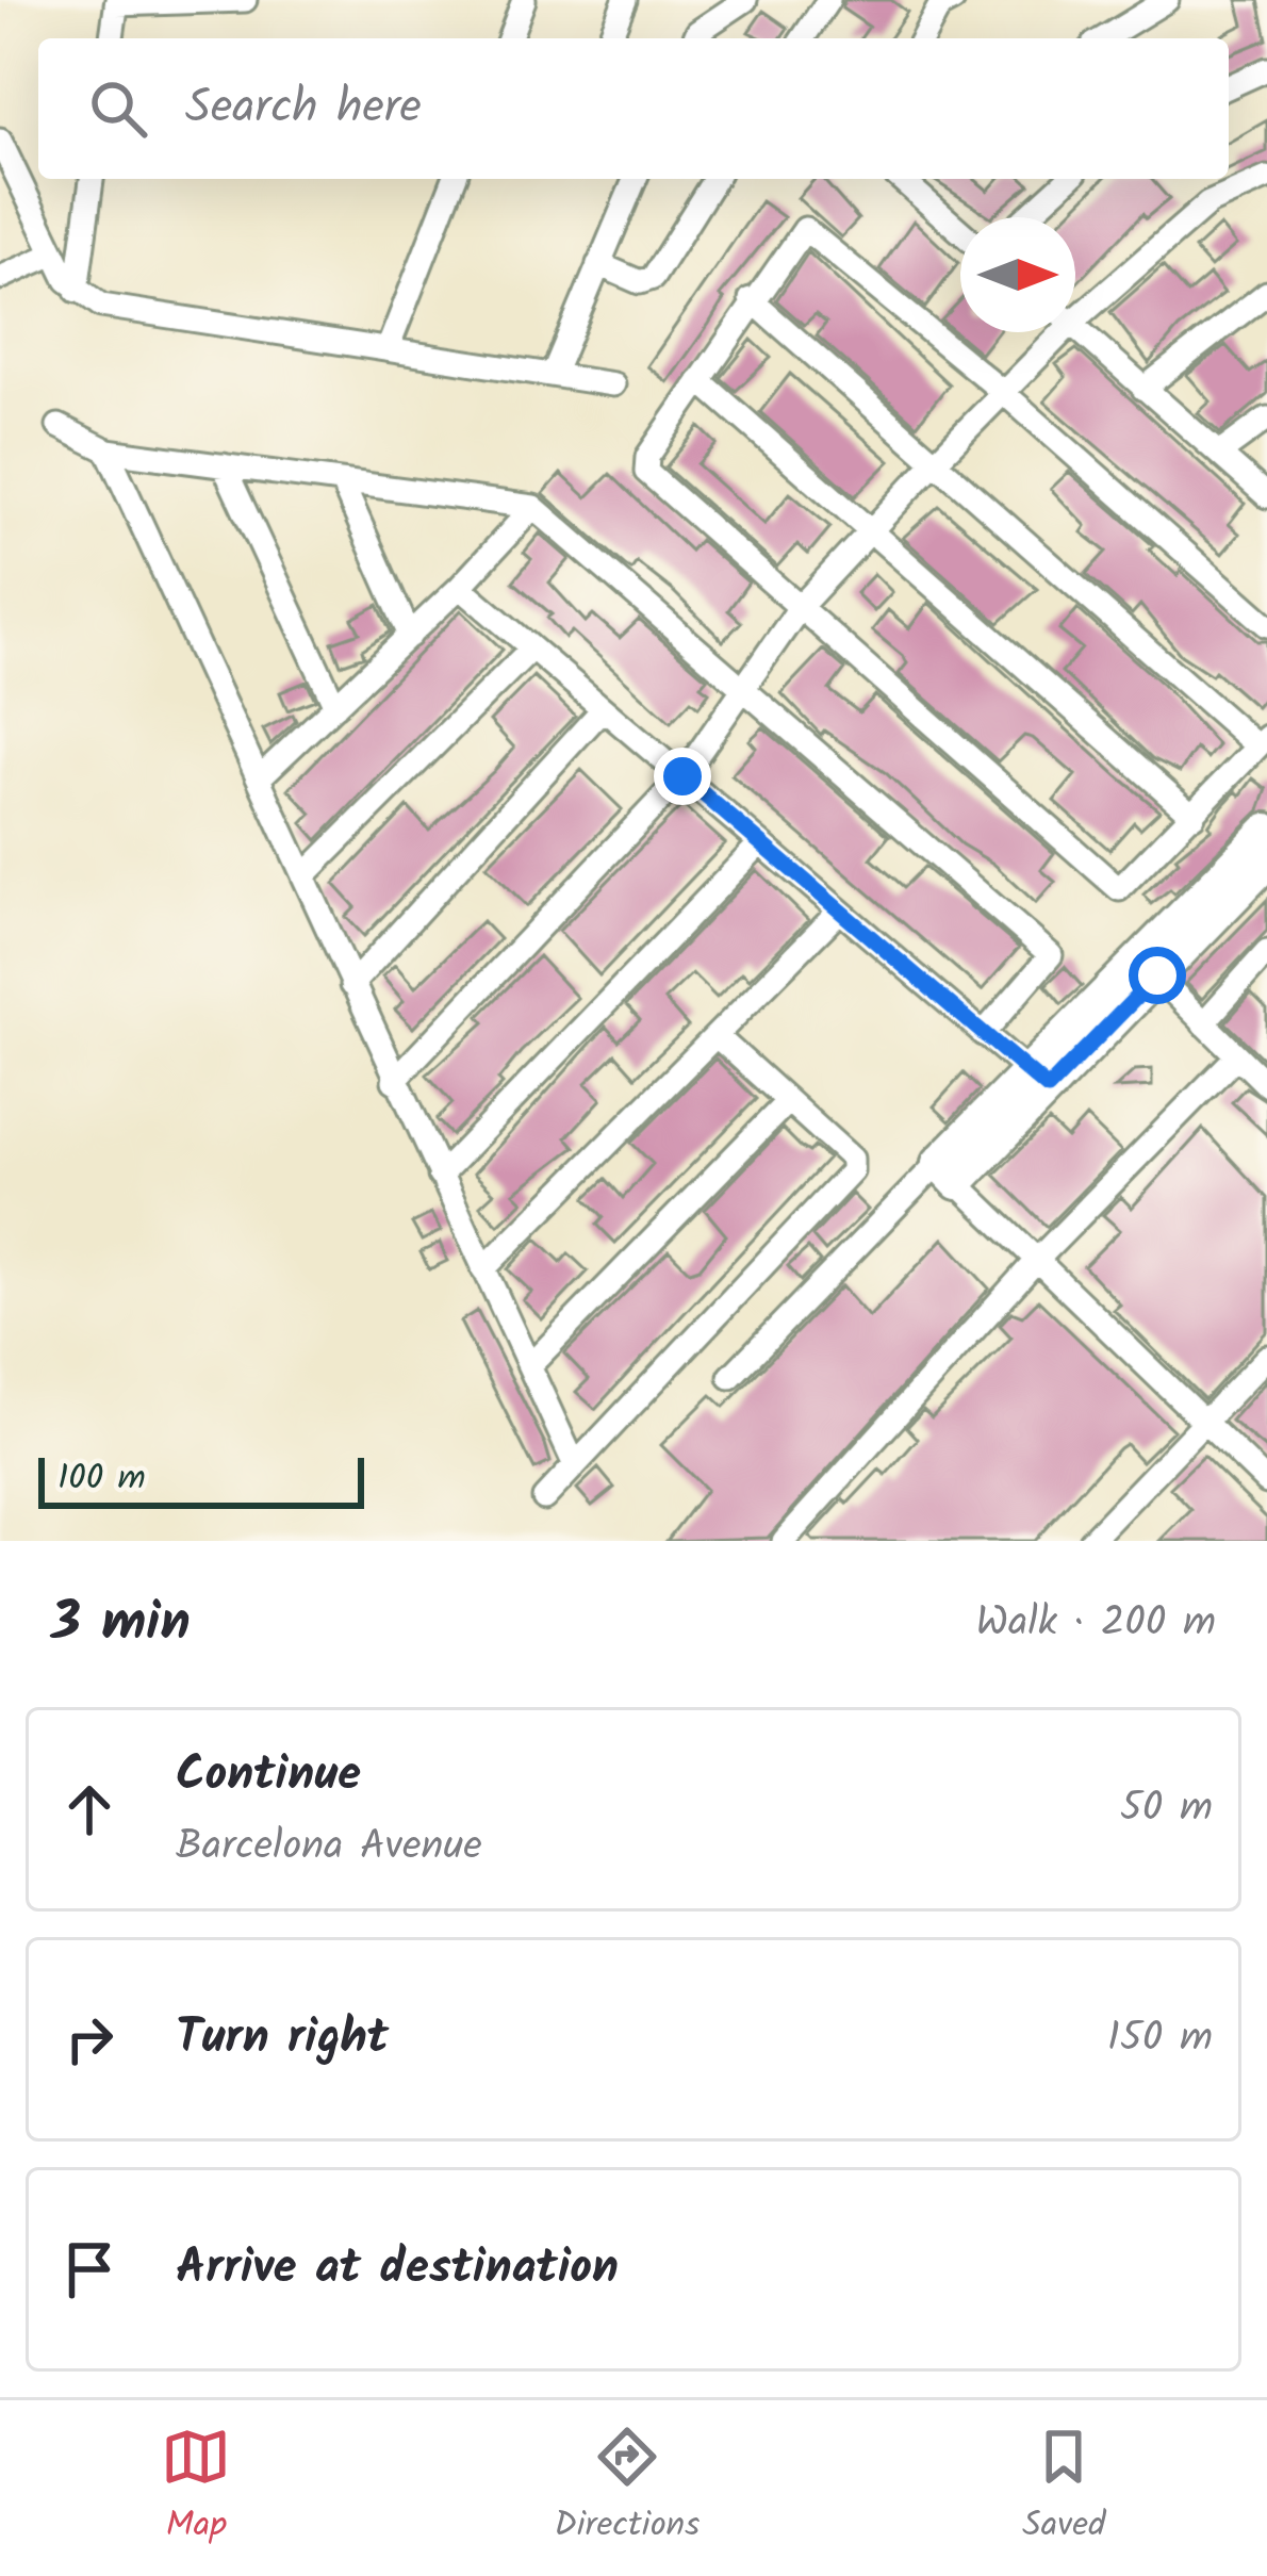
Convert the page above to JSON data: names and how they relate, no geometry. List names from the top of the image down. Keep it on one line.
{"scale_bar":"100 m","north":"right","page":{"search":"Search here","scale":"100 m","heading":["3 min","Walk · 200 m"],"list":[["Continue","Barcelona Avenue","50 m"],["Turn right","150 m"],"Arrive at destination"],"nav":["Map","Directions","Saved"]}}
